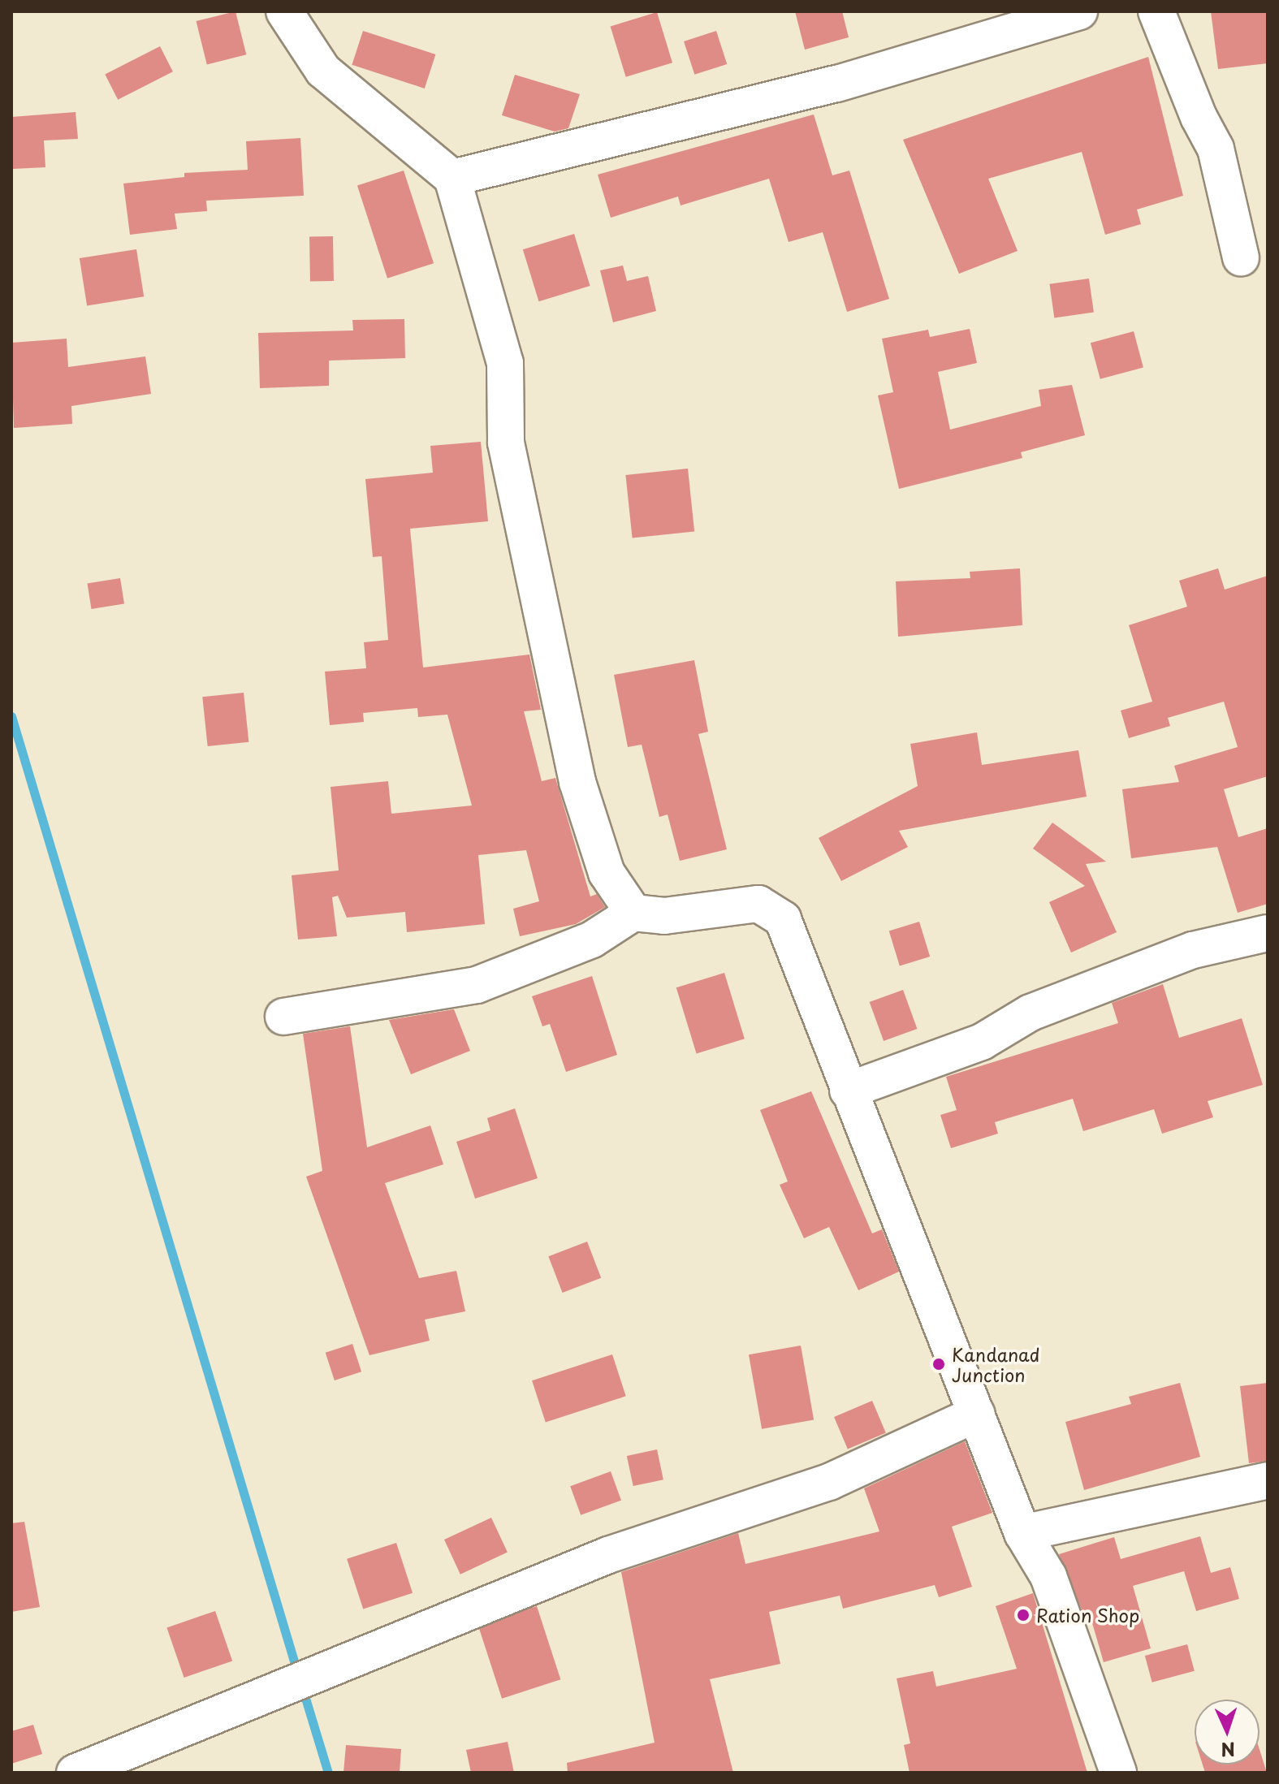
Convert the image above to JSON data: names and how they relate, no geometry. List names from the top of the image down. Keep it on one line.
{"places":["Kandanad Junction","Ration Shop"],"north":"bottom"}
